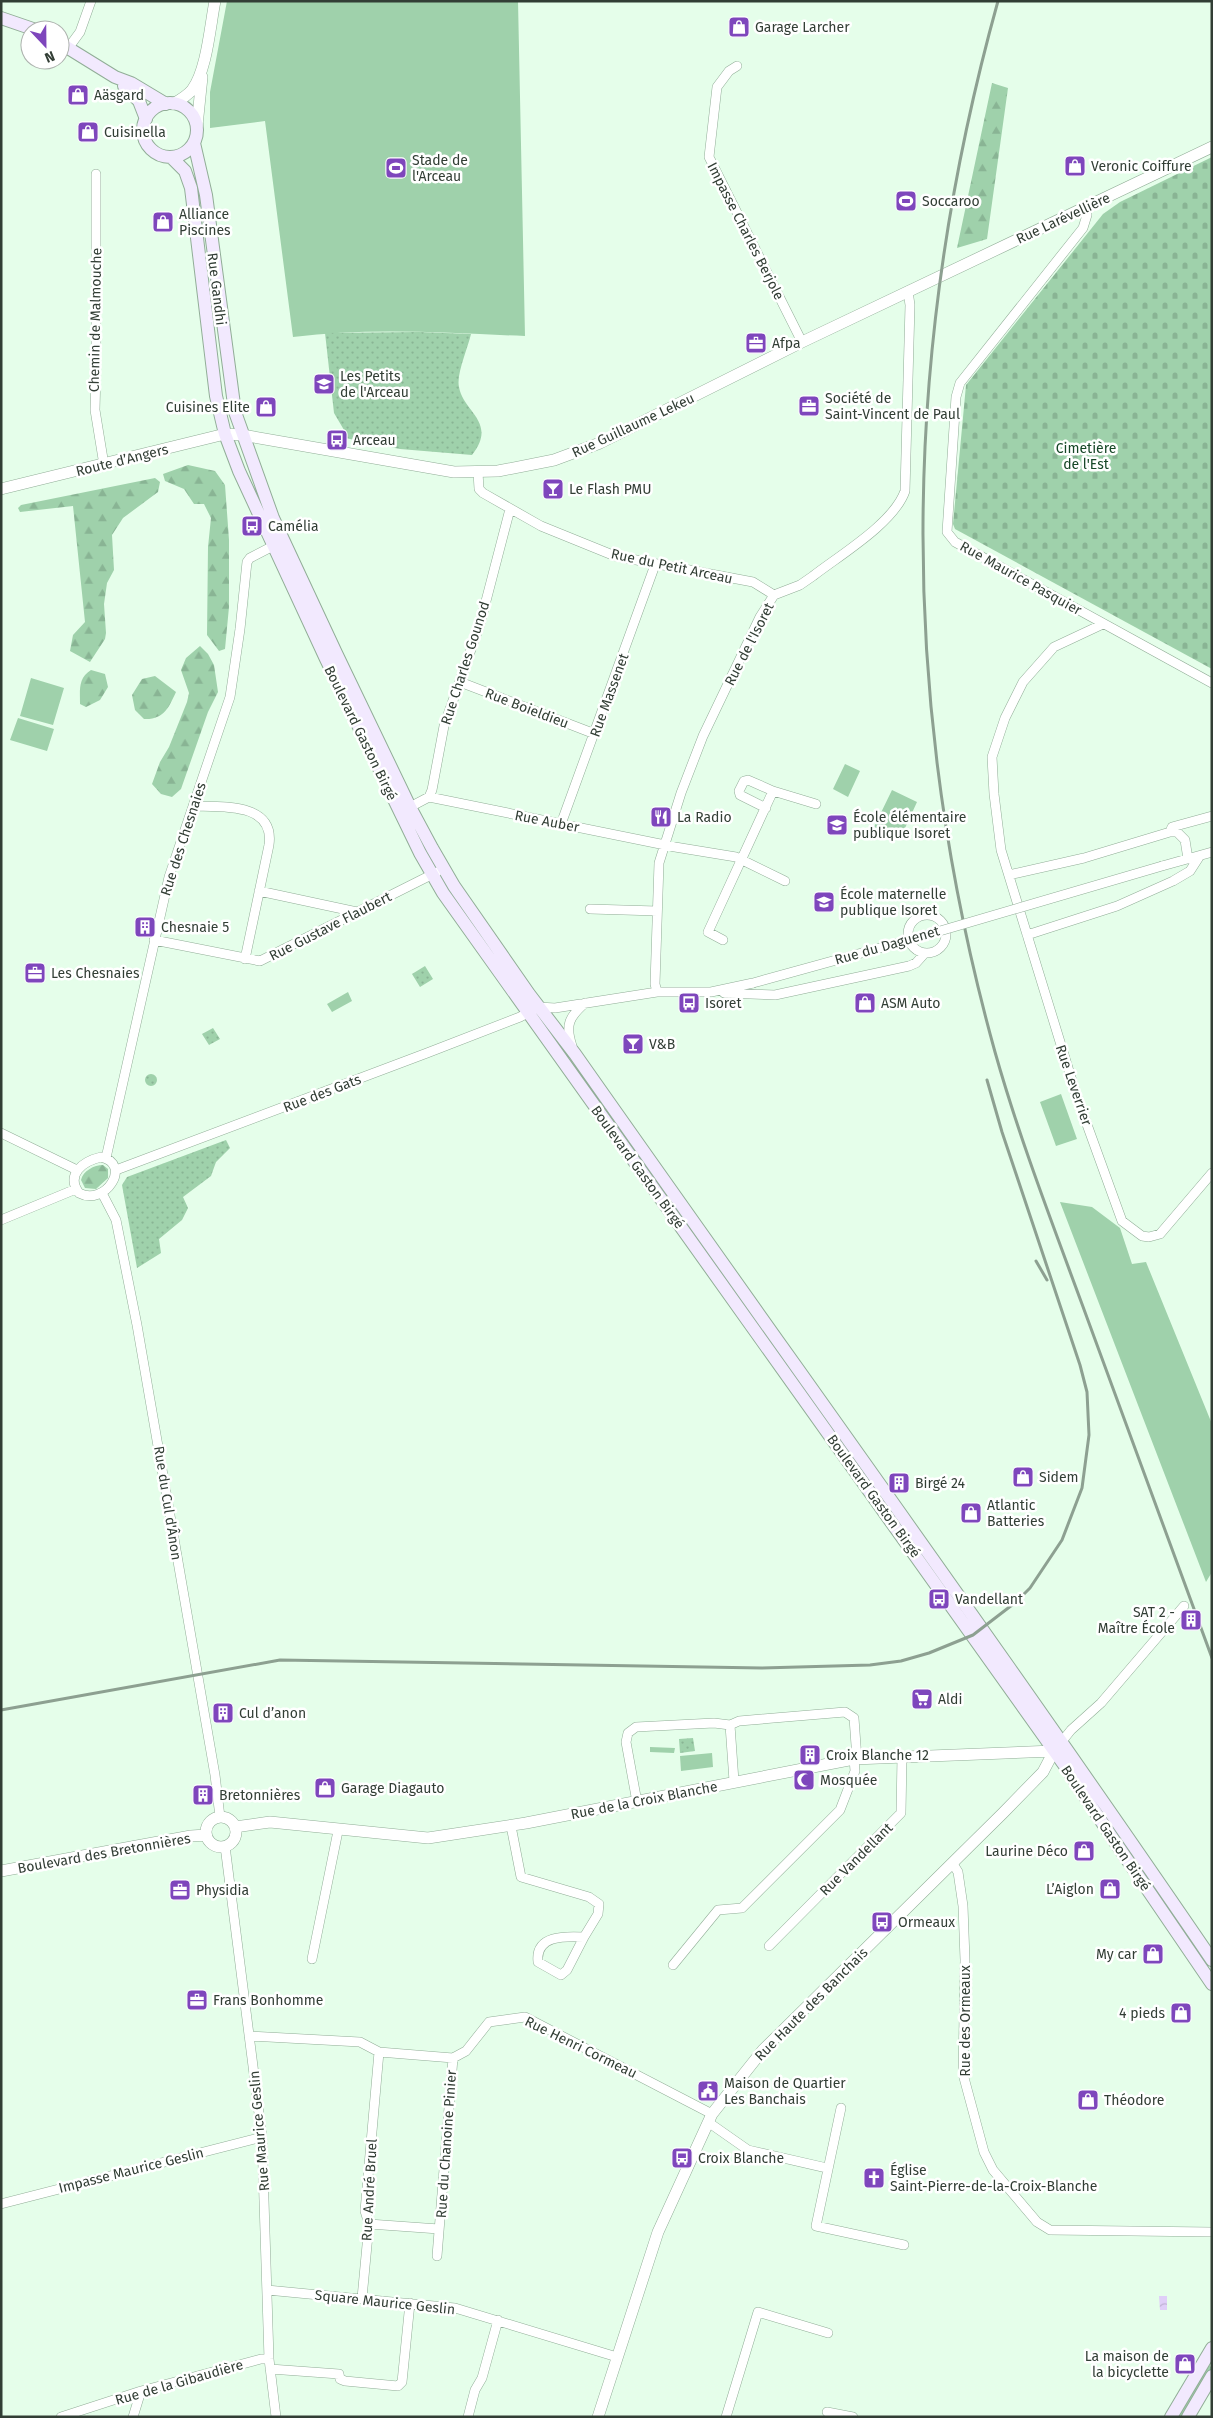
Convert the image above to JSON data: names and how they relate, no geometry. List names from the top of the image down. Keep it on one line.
{"streets":{"main road":["Rue Gandhi","Boulevard Gaston Birgé"],"street":["Rue Larévellière","Impasse Charles Berjole","Chemin de Malmouche","Rue Guillaume Lekeu","Route d’Angers","Rue du Petit Arceau","Rue Maurice Pasquier","Rue de l'Isoret","Rue Charles Gounod","Rue Massenet","Rue Boieldieu","Rue Auber","Rue des Chesnaies","Rue Gustave Flaubert","Rue du Daguenet","Rue Leverrier","Rue des Gats","Rue du Cul d'Ânon","Rue de la Croix Blanche","Boulevard des Bretonnières","Rue Vandellant","Rue Haute des Banchais","Rue des Ormeaux","Rue Henri Cormeau","Rue Maurice Geslin","Rue du Chanoine Pinier","Impasse Maurice Geslin","Rue André Bruel","Square Maurice Geslin","Rue de la Gibaudière"]},"crossings":[["Rue Larévellière","Rue Guillaume Lekeu"],["Rue Larévellière","Rue Maurice Pasquier"],["Rue Larévellière","Rue de l'Isoret"],["Impasse Charles Berjole","Rue Guillaume Lekeu"],["Rue Gandhi","Rue Guillaume Lekeu"],["Rue Gandhi","Route d’Angers"],["Rue Gandhi","Boulevard Gaston Birgé"],["Chemin de Malmouche","Route d’Angers"],["Rue Guillaume Lekeu","Route d’Angers"],["Rue Guillaume Lekeu","Rue du Petit Arceau"],["Rue Guillaume Lekeu","Rue de l'Isoret"],["Rue Guillaume Lekeu","Boulevard Gaston Birgé"],["Route d’Angers","Boulevard Gaston Birgé"],["Rue du Petit Arceau","Rue de l'Isoret"],["Rue du Petit Arceau","Rue Charles Gounod"],["Rue du Petit Arceau","Rue Massenet"],["Rue Maurice Pasquier","Rue Leverrier"],["Rue de l'Isoret","Rue Auber"],["Rue de l'Isoret","Rue du Daguenet"],["Rue Charles Gounod","Rue Boieldieu"],["Rue Charles Gounod","Rue Auber"],["Rue Massenet","Rue Boieldieu"],["Rue Massenet","Rue Auber"],["Boulevard Gaston Birgé","Rue des Chesnaies"],["Boulevard Gaston Birgé","Rue Gustave Flaubert"],["Boulevard Gaston Birgé","Rue du Daguenet"],["Boulevard Gaston Birgé","Rue des Gats"],["Boulevard Gaston Birgé","Rue de la Croix Blanche"],["Boulevard Gaston Birgé","Rue Haute des Banchais"],["Rue des Chesnaies","Rue Gustave Flaubert"],["Rue des Chesnaies","Rue des Gats"],["Rue des Chesnaies","Rue du Cul d'Ânon"],["Rue du Daguenet","Rue des Gats"],["Rue des Gats","Rue du Cul d'Ânon"],["Rue du Cul d'Ânon","Rue de la Croix Blanche"],["Rue du Cul d'Ânon","Boulevard des Bretonnières"],["Rue du Cul d'Ânon","Rue Maurice Geslin"],["Rue de la Croix Blanche","Boulevard des Bretonnières"],["Rue de la Croix Blanche","Rue Vandellant"],["Rue de la Croix Blanche","Rue Haute des Banchais"],["Rue de la Croix Blanche","Rue Maurice Geslin"],["Boulevard des Bretonnières","Rue Maurice Geslin"],["Rue Haute des Banchais","Rue des Ormeaux"],["Rue Haute des Banchais","Rue Henri Cormeau"],["Rue Haute des Banchais","Square Maurice Geslin"],["Rue Henri Cormeau","Rue du Chanoine Pinier"],["Rue Maurice Geslin","Impasse Maurice Geslin"],["Rue Maurice Geslin","Square Maurice Geslin"],["Rue Maurice Geslin","Rue de la Gibaudière"],["Rue du Chanoine Pinier","Rue André Bruel"],["Rue André Bruel","Square Maurice Geslin"],["Square Maurice Geslin","Rue de la Gibaudière"]],"parks":["Cimetière de l'Est"],"places":{"shop":["Garage Larcher","Aäsgard","Cuisinella","Veronic Coiffure","Alliance Piscines","Cuisines Elite","ASM Auto","Sidem","Atlantic Batteries","Garage Diagauto","Laurine Déco","L’Aiglon","My car","4 pieds","Théodore","La maison de la bicyclette"],"sports":["Stade de l'Arceau","Soccaroo"],"office":["Afpa","Société de Saint-Vincent de Paul","Les Chesnaies","Physidia","Frans Bonhomme"],"school or university":["Les Petits de l'Arceau","École élémentaire publique Isoret","École maternelle publique Isoret"],"bus stop":["Arceau","Camélia","Isoret","Vandellant","Ormeaux","Croix Blanche"],"bar":["Le Flash PMU","V&B"],"restaurant":["La Radio"],"building":["Chesnaie 5","Birgé 24","SAT 2 - Maître École","Cul d’anon","Croix Blanche 12","Bretonnières"],"supermarket":["Aldi"],"mosque":["Mosquée"],"public building":["Maison de Quartier Les Banchais"],"church":["Église Saint-Pierre-de-la-Croix-Blanche"]},"north":"bottom"}
